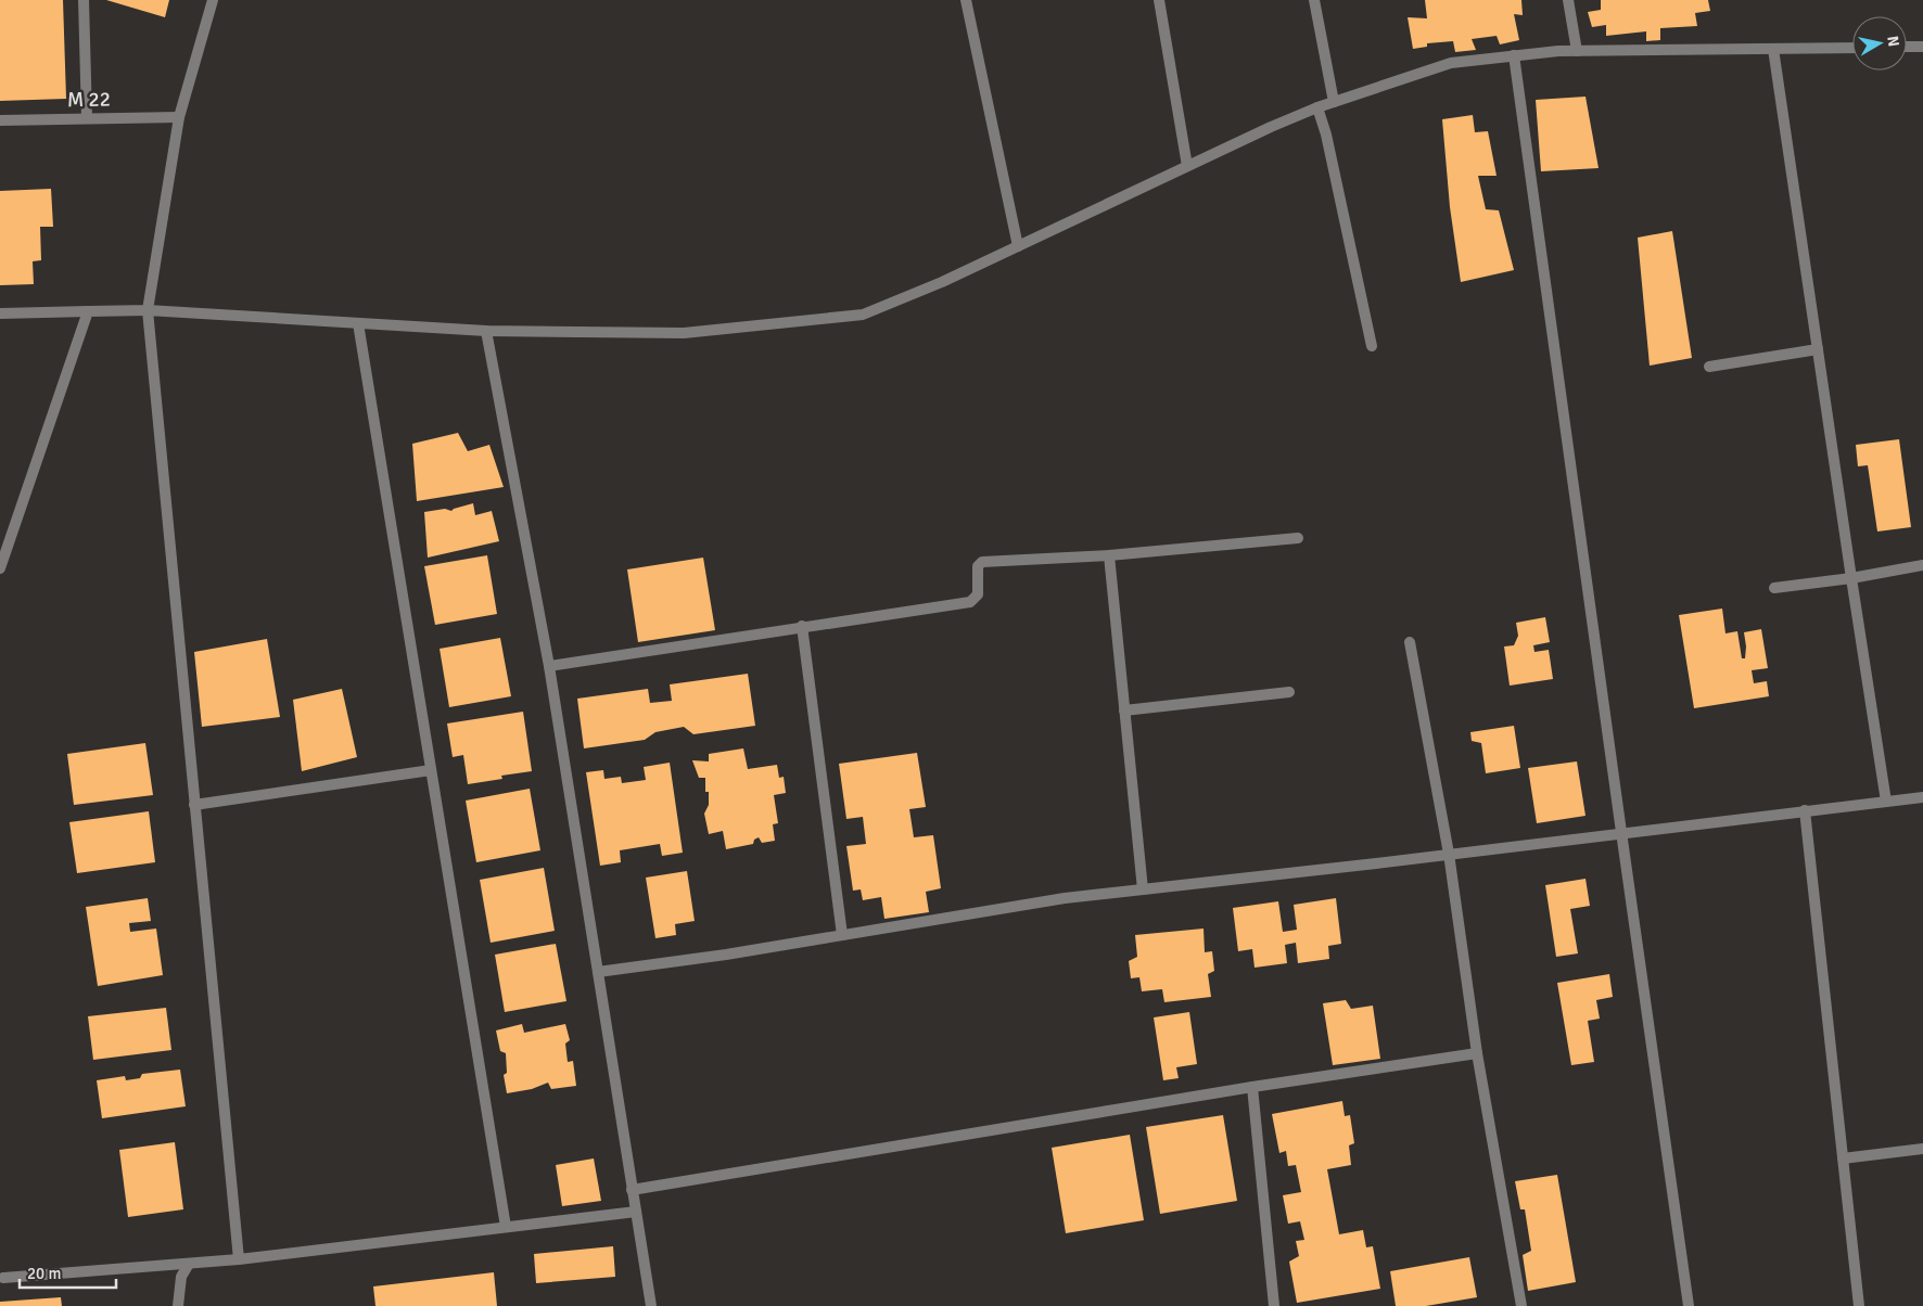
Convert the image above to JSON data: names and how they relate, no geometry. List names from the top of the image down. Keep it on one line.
{"streets":{"street":["M 22"]},"scale_bar":"20 m","north":"right"}
